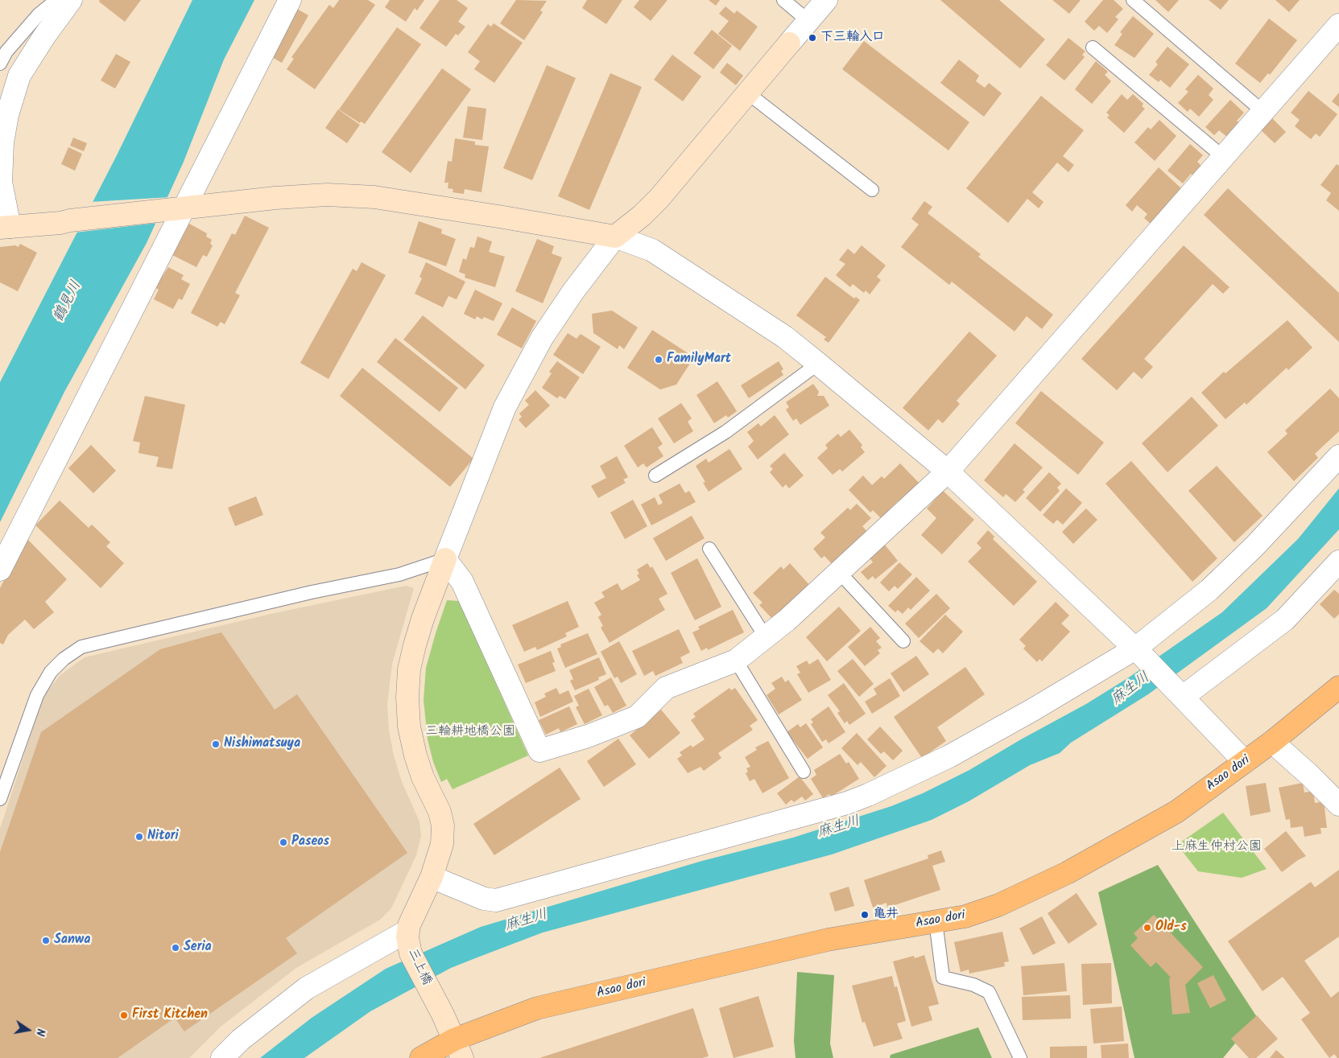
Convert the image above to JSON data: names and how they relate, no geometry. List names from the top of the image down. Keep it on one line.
{"streets":{"main road":["Asao dori"],"street":["三上橋"]},"crossings":[["Asao dori","三上橋"]],"water":["鶴見川","麻生川"],"parks":["三輪耕地橋公園","上麻生仲村公園"],"places":["下三輪入口","FamilyMart","Nishimatsuya","Nitori","Paseos","亀井","Old-s","Sanwa","Seria","First Kitchen"],"north":"right"}
